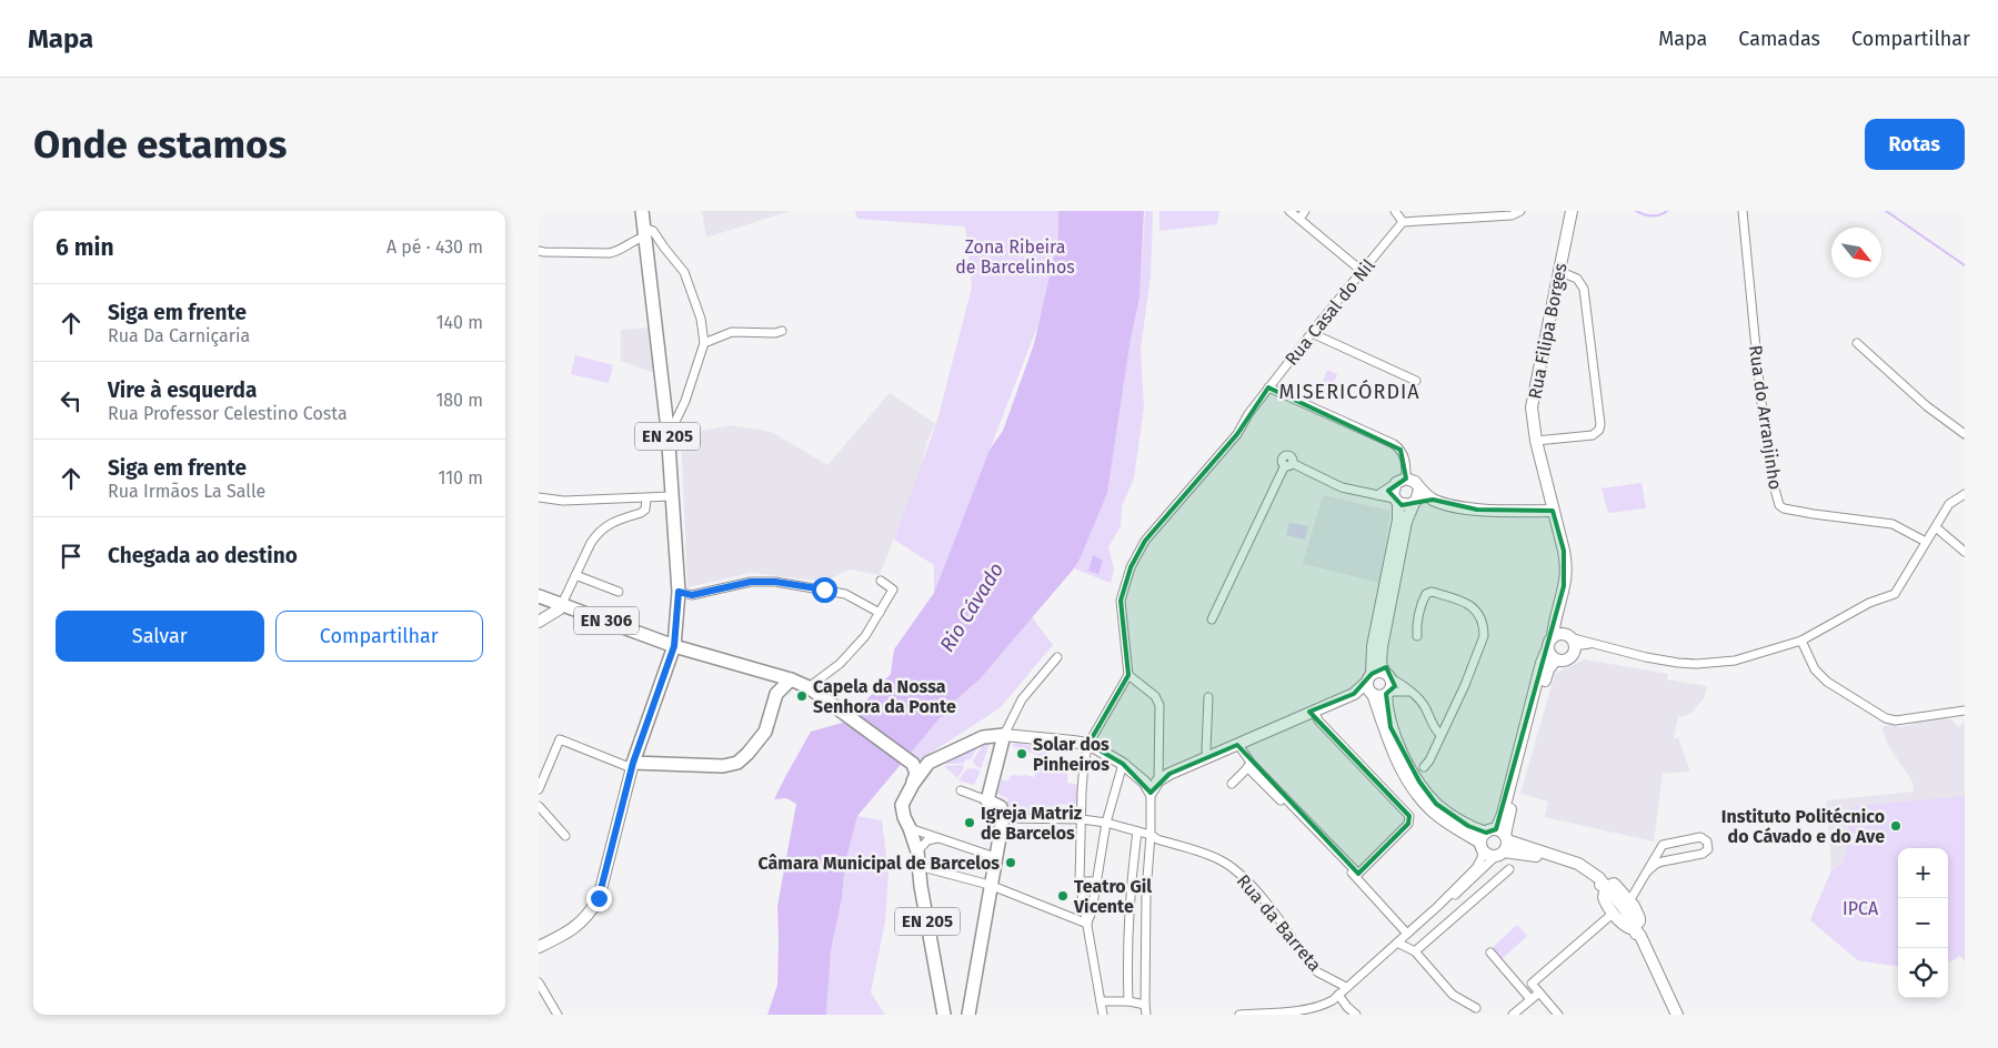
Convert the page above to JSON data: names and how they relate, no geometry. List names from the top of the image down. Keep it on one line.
{"streets":{"main road":["Rua Filipa Borges","EN 205","EN 306"],"street":["Rua Casal do Nil","Rua do Arranjinho","Rua da Barreta"]},"crossings":[["Rua Filipa Borges","Rua da Barreta"],["EN 205","EN 306"],["EN 205","Rua da Barreta"]],"districts":["MISERICÓRDIA"],"water":["Rio Cávado"],"parks":["Zona Ribeira de Barcelinhos","IPCA"],"places":["Capela da Nossa Senhora da Ponte","Solar dos Pinheiros","Igreja Matriz de Barcelos","Instituto Politécnico do Cávado e do Ave","Câmara Municipal de Barcelos","Teatro Gil Vicente"],"north":"bottom right","page":{"header":"Mapa","nav":["Mapa","Camadas","Compartilhar"],"buttons":["Rotas",["Salvar","Compartilhar"]],"title":"Onde estamos","heading":["6 min","A pé · 430 m"],"list":[["Siga em frente","Rua Da Carniçaria","140 m"],["Vire à esquerda","Rua Professor Celestino Costa","180 m"],["Siga em frente","Rua Irmãos La Salle","110 m"],"Chegada ao destino"],"map_buttons":["+","−"]}}
